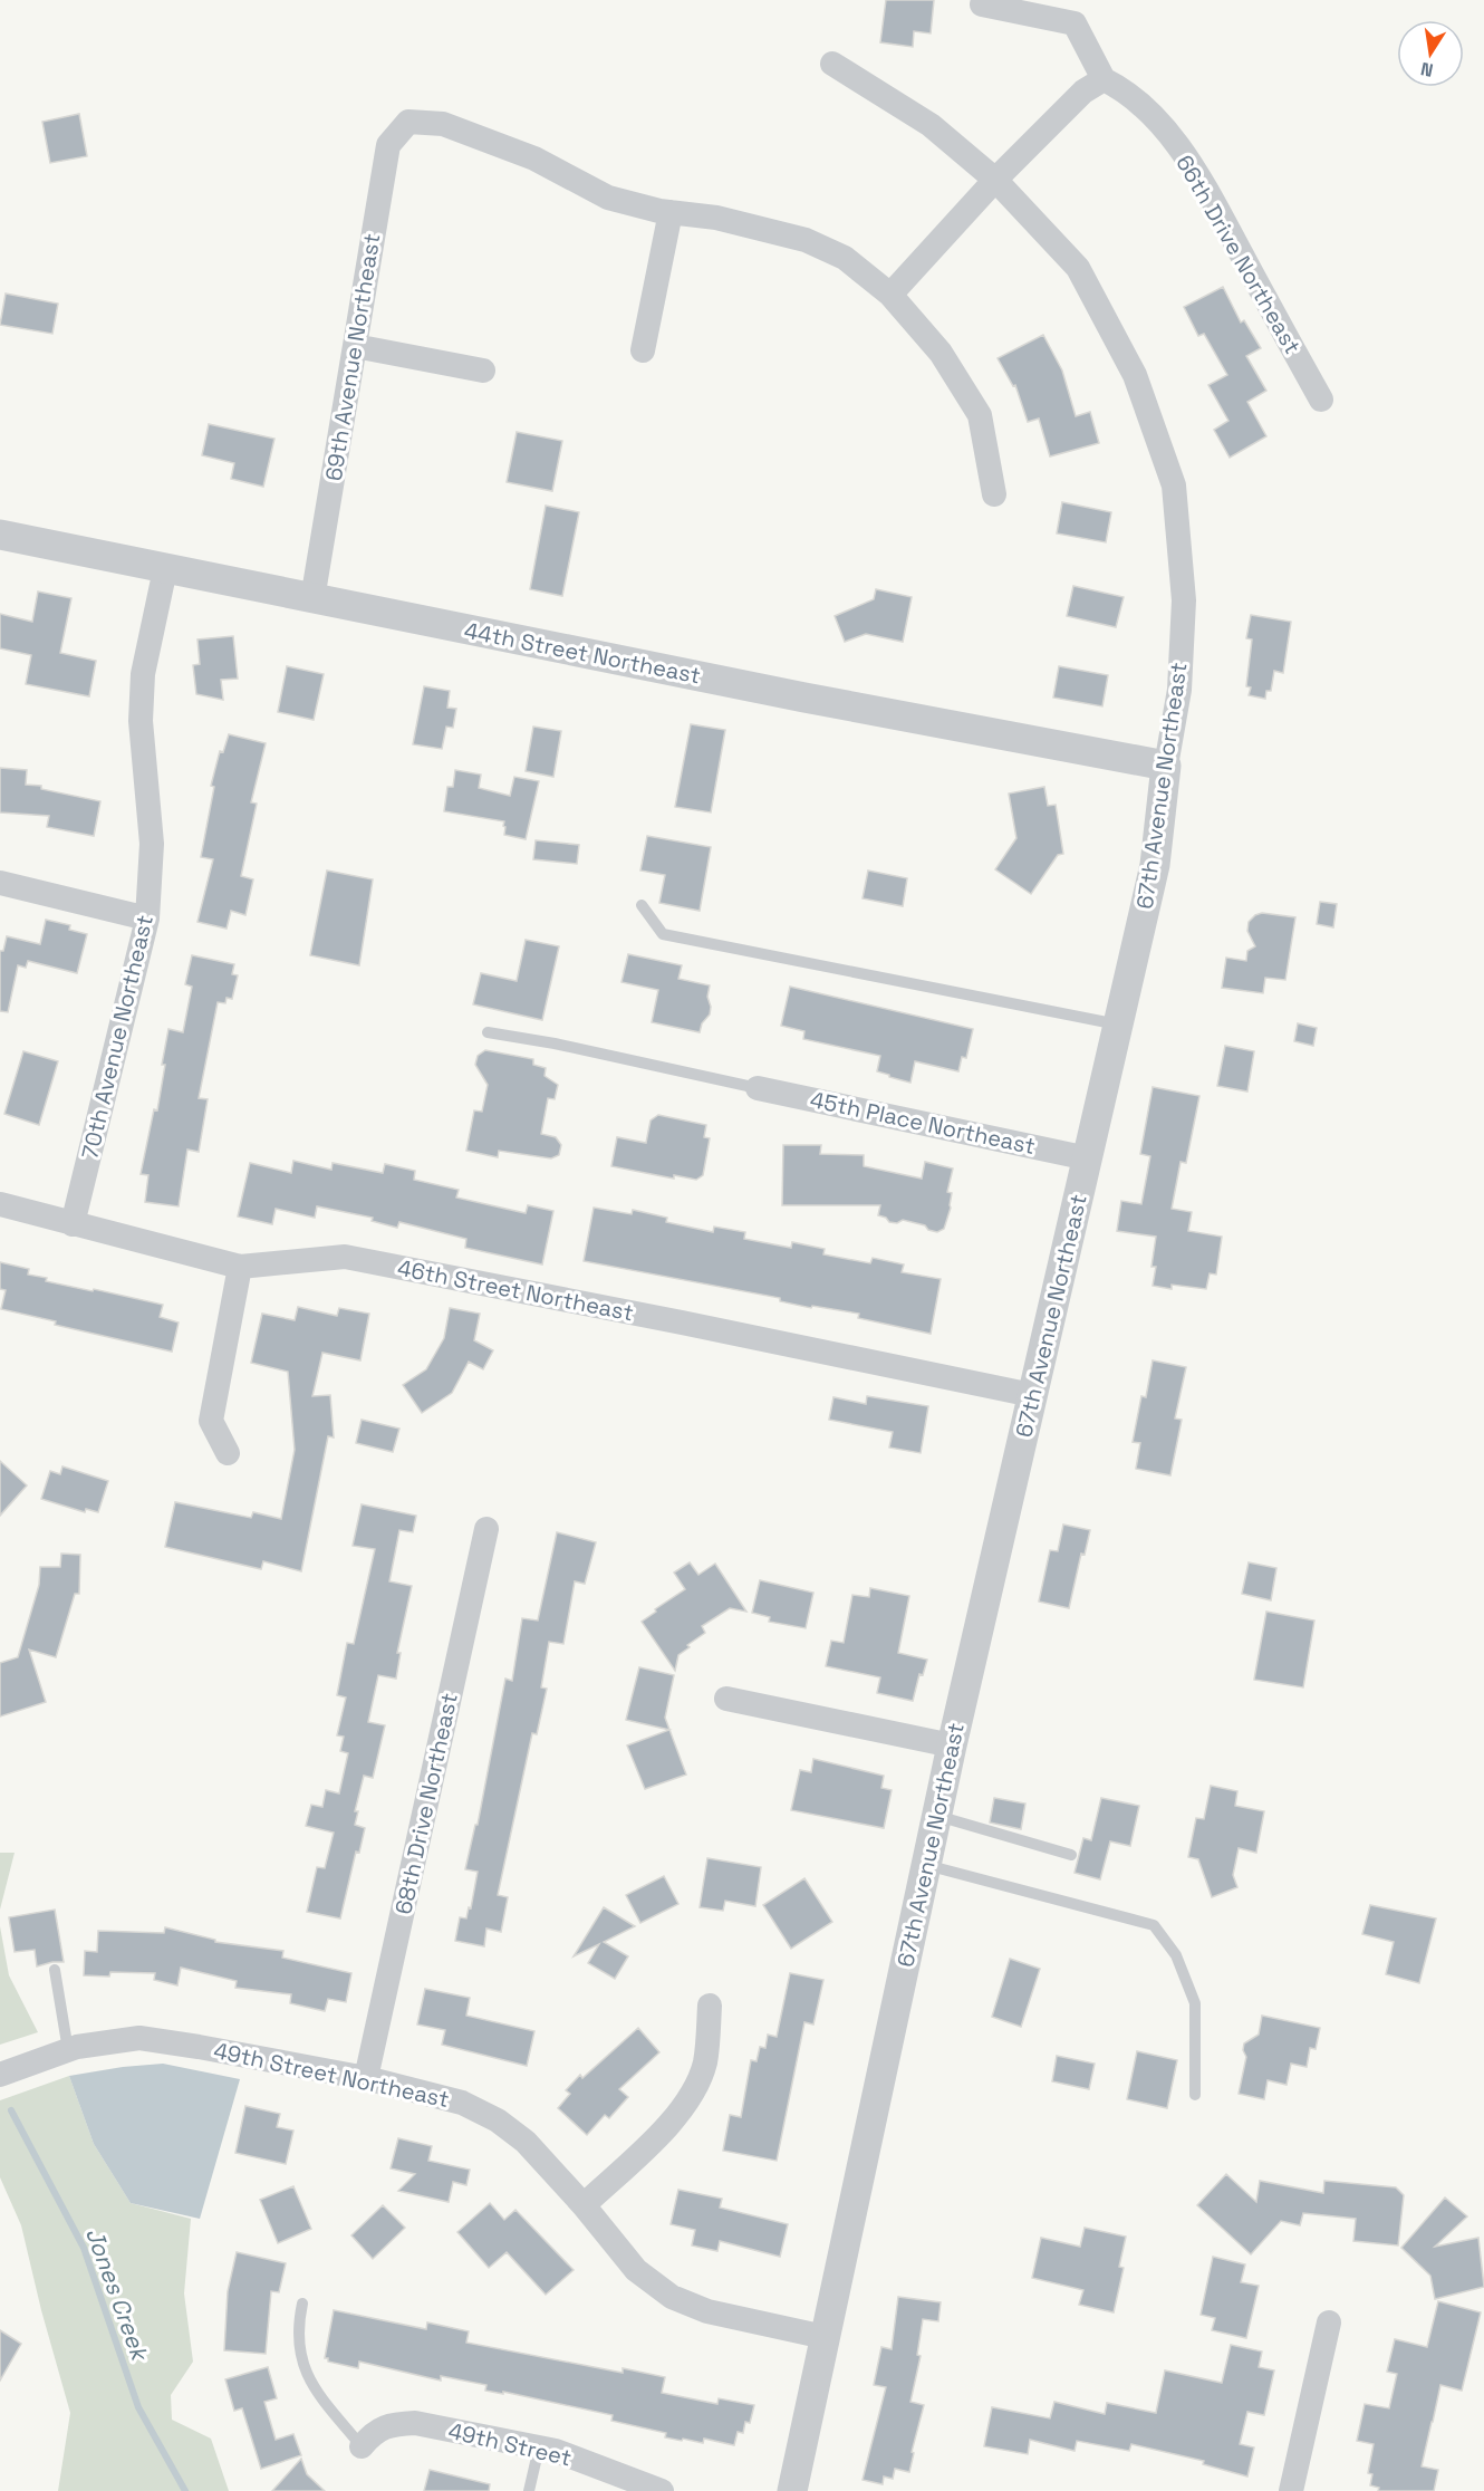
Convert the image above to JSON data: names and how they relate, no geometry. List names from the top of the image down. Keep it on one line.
{"streets":{"street":["66th Drive Northeast","69th Avenue Northeast","44th Street Northeast","67th Avenue Northeast","70th Avenue Northeast","45th Place Northeast","46th Street Northeast","68th Drive Northeast","49th Street Northeast","49th Street"]},"crossings":[["69th Avenue Northeast","44th Street Northeast"],["44th Street Northeast","67th Avenue Northeast"],["44th Street Northeast","70th Avenue Northeast"],["67th Avenue Northeast","45th Place Northeast"],["67th Avenue Northeast","46th Street Northeast"],["67th Avenue Northeast","49th Street Northeast"],["70th Avenue Northeast","46th Street Northeast"],["68th Drive Northeast","49th Street Northeast"]],"water":["Jones Creek"],"north":"bottom"}
